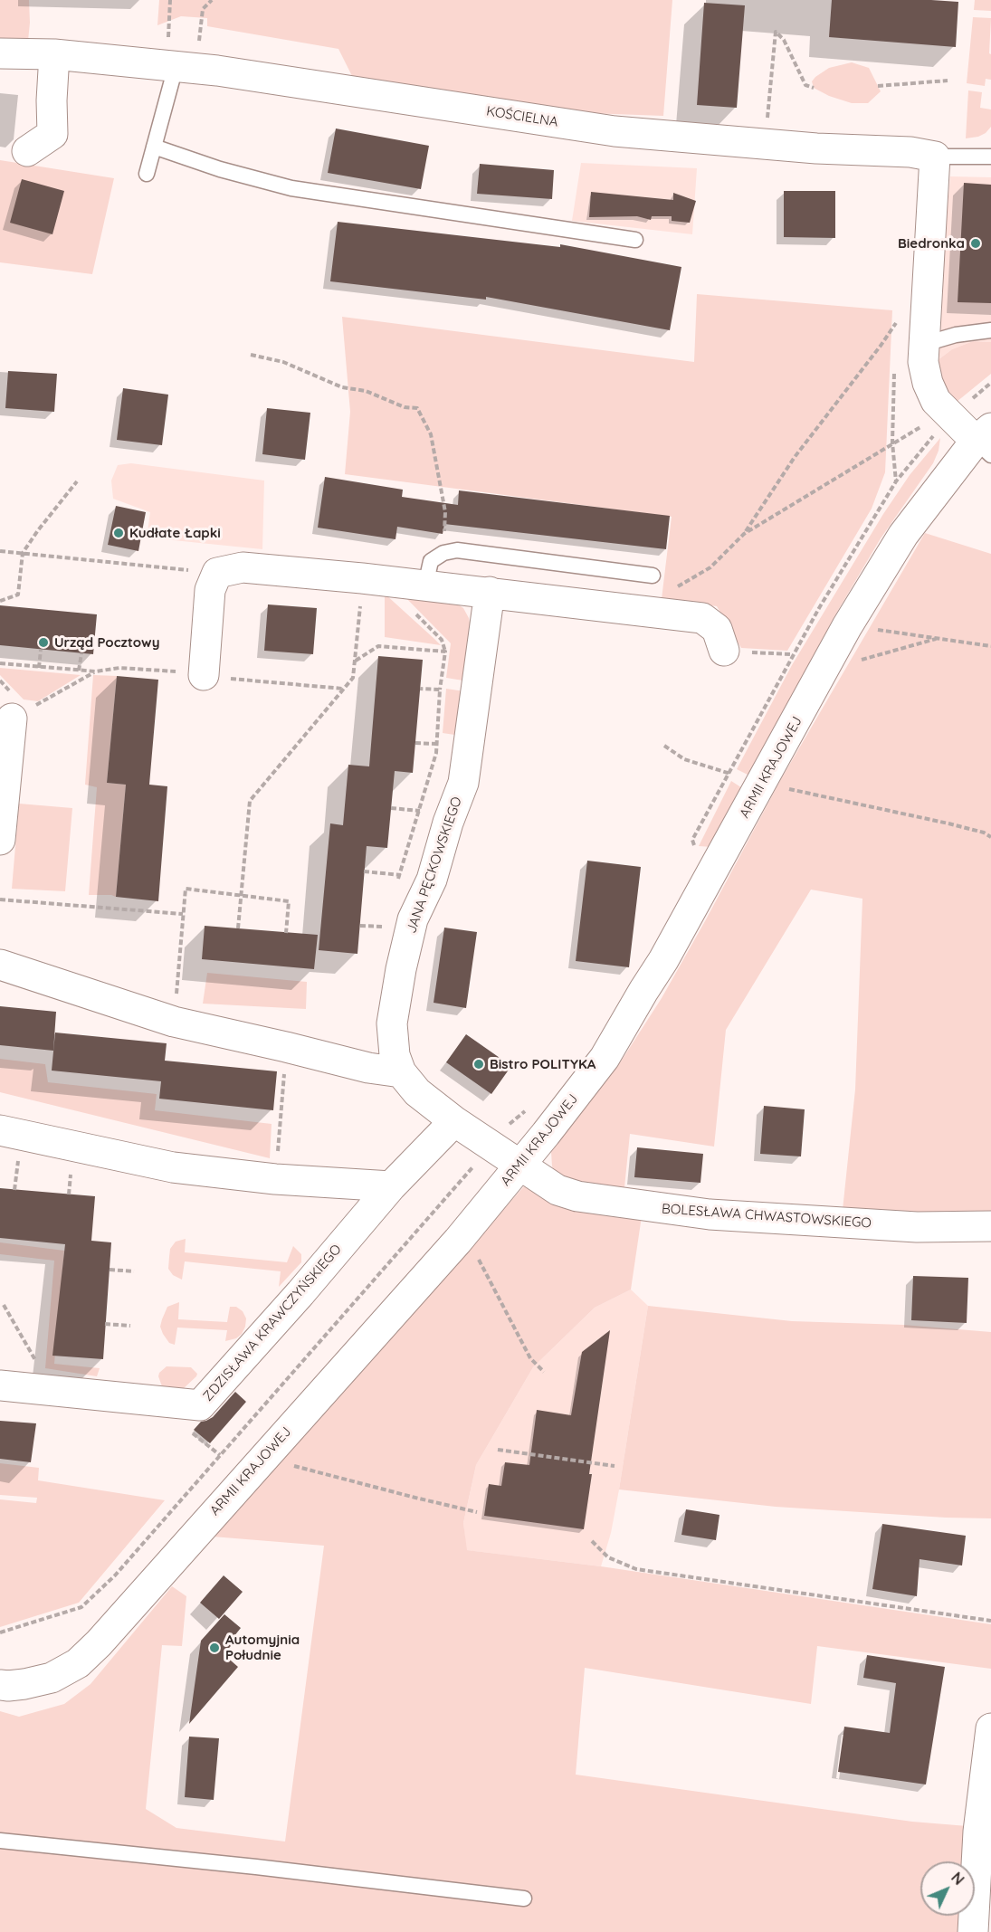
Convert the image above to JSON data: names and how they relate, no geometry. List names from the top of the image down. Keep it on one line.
{"streets":{"street":["KOŚCIELNA","ARMII KRAJOWEJ","JANA PĘCKOWSKIEGO","BOLESŁAWA CHWASTOWSKIEGO","ZDZISŁAWA KRAWCZYŃSKIEGO"]},"crossings":[["ARMII KRAJOWEJ","JANA PĘCKOWSKIEGO"],["ARMII KRAJOWEJ","BOLESŁAWA CHWASTOWSKIEGO"],["JANA PĘCKOWSKIEGO","BOLESŁAWA CHWASTOWSKIEGO"],["JANA PĘCKOWSKIEGO","ZDZISŁAWA KRAWCZYŃSKIEGO"]],"places":["Biedronka","Kudłate Łapki","Urząd Pocztowy","Bistro POLITYKA","Automyjnia Południe"],"north":"top right"}
